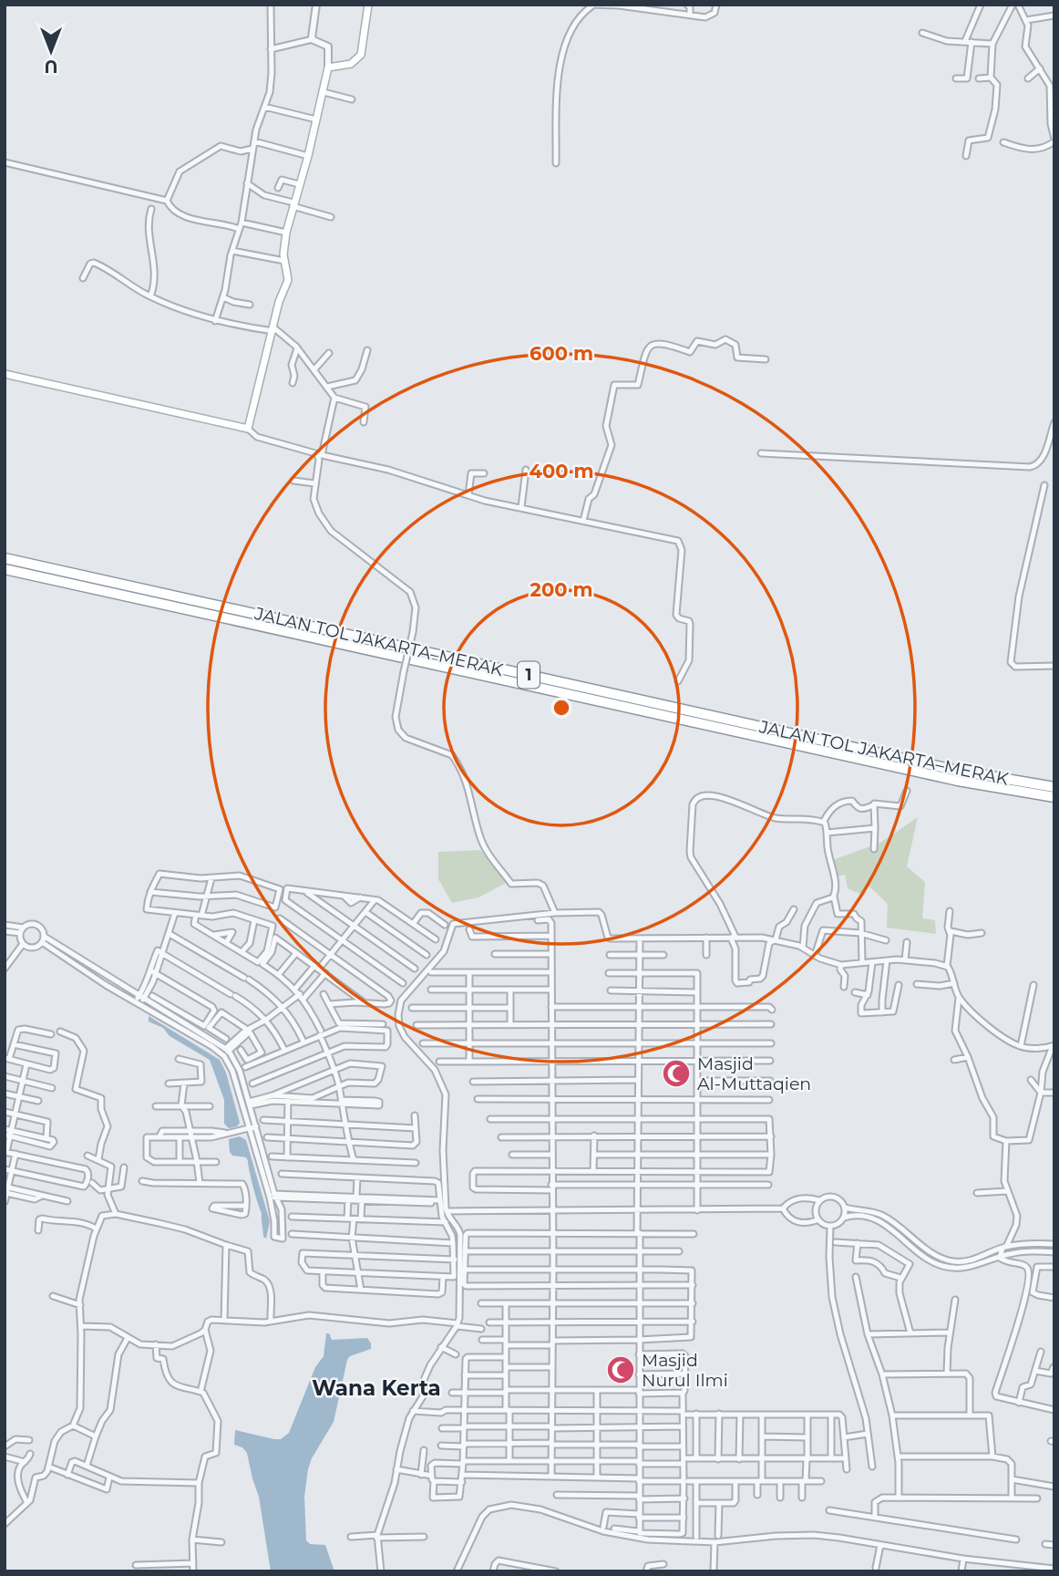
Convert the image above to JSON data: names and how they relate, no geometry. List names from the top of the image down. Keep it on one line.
{"streets":{"highway":["JALAN TOL JAKARTA–MERAK","1"]},"districts":["Wana Kerta"],"places":{"mosque":["Masjid Al-Muttaqien","Masjid Nurul Ilmi"]},"north":"bottom","rings":["600 m","400 m","200 m"]}
